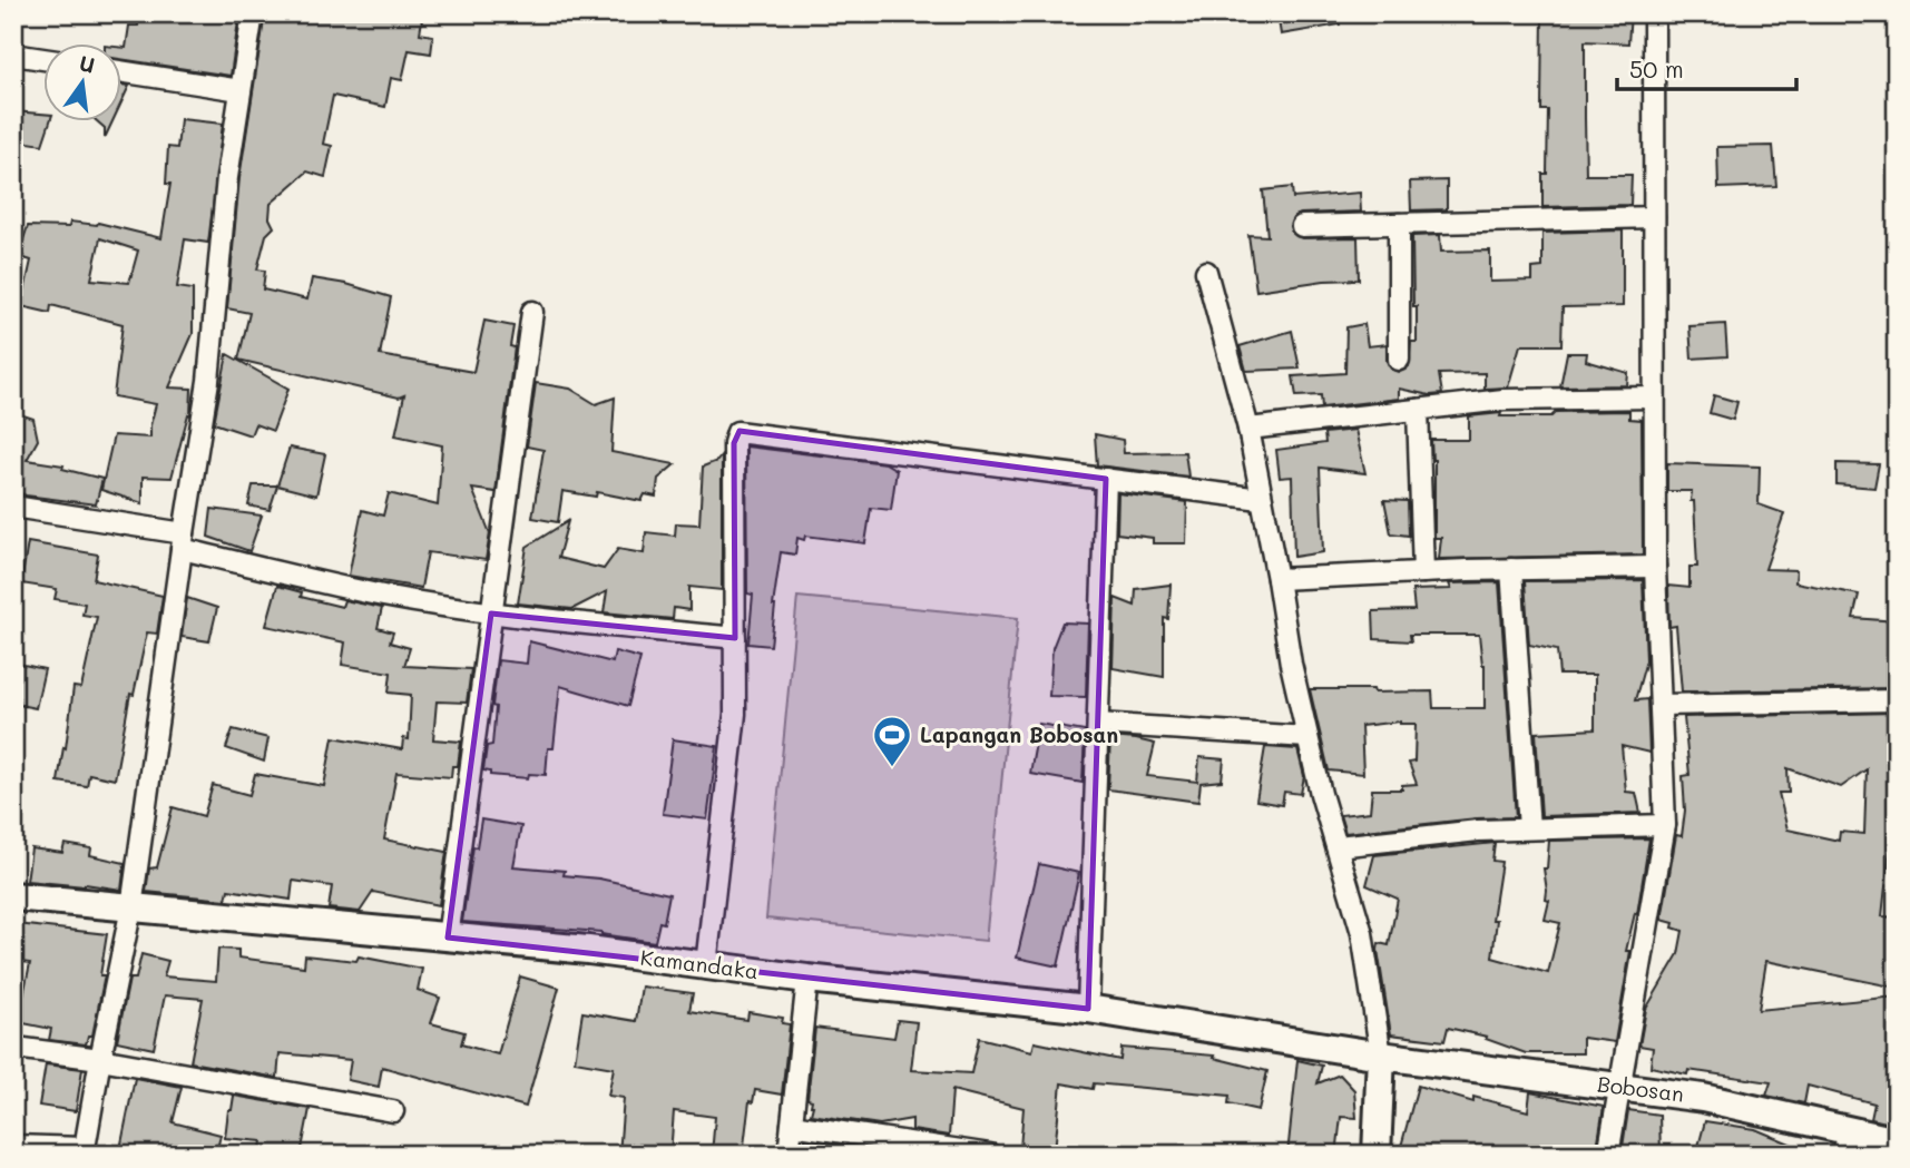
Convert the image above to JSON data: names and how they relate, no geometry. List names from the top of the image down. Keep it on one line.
{"streets":{"street":["Kamandaka","Bobosan"]},"crossings":[["Kamandaka","Bobosan"]],"places":{"sports":["Lapangan Bobosan"]},"scale_bar":"50 m","north":"top"}
